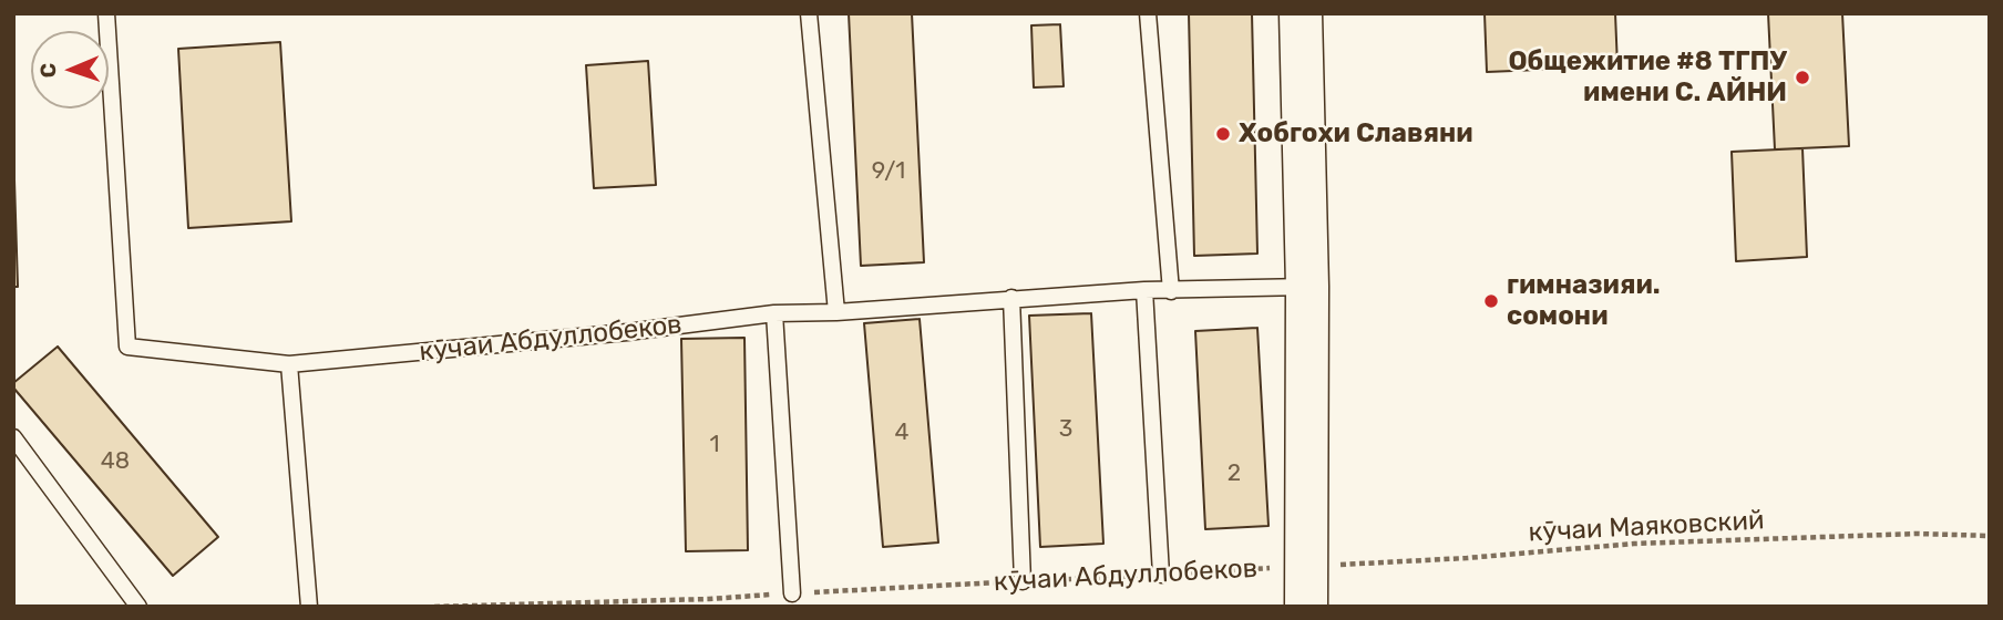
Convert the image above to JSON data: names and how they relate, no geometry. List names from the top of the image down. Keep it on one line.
{"streets":{"lane":["кӯчаи Абдуллобеков"],"path":["кӯчаи Маяковский"]},"crossings":[["кӯчаи Абдуллобеков","кӯчаи Маяковский"]],"places":["Общежитие #8 ТГПУ имени С. АЙНИ","Хобгохи Славяни","гимназияи. сомони"],"house_numbers":["9/1","3","4","1","48","2"],"north":"left"}
